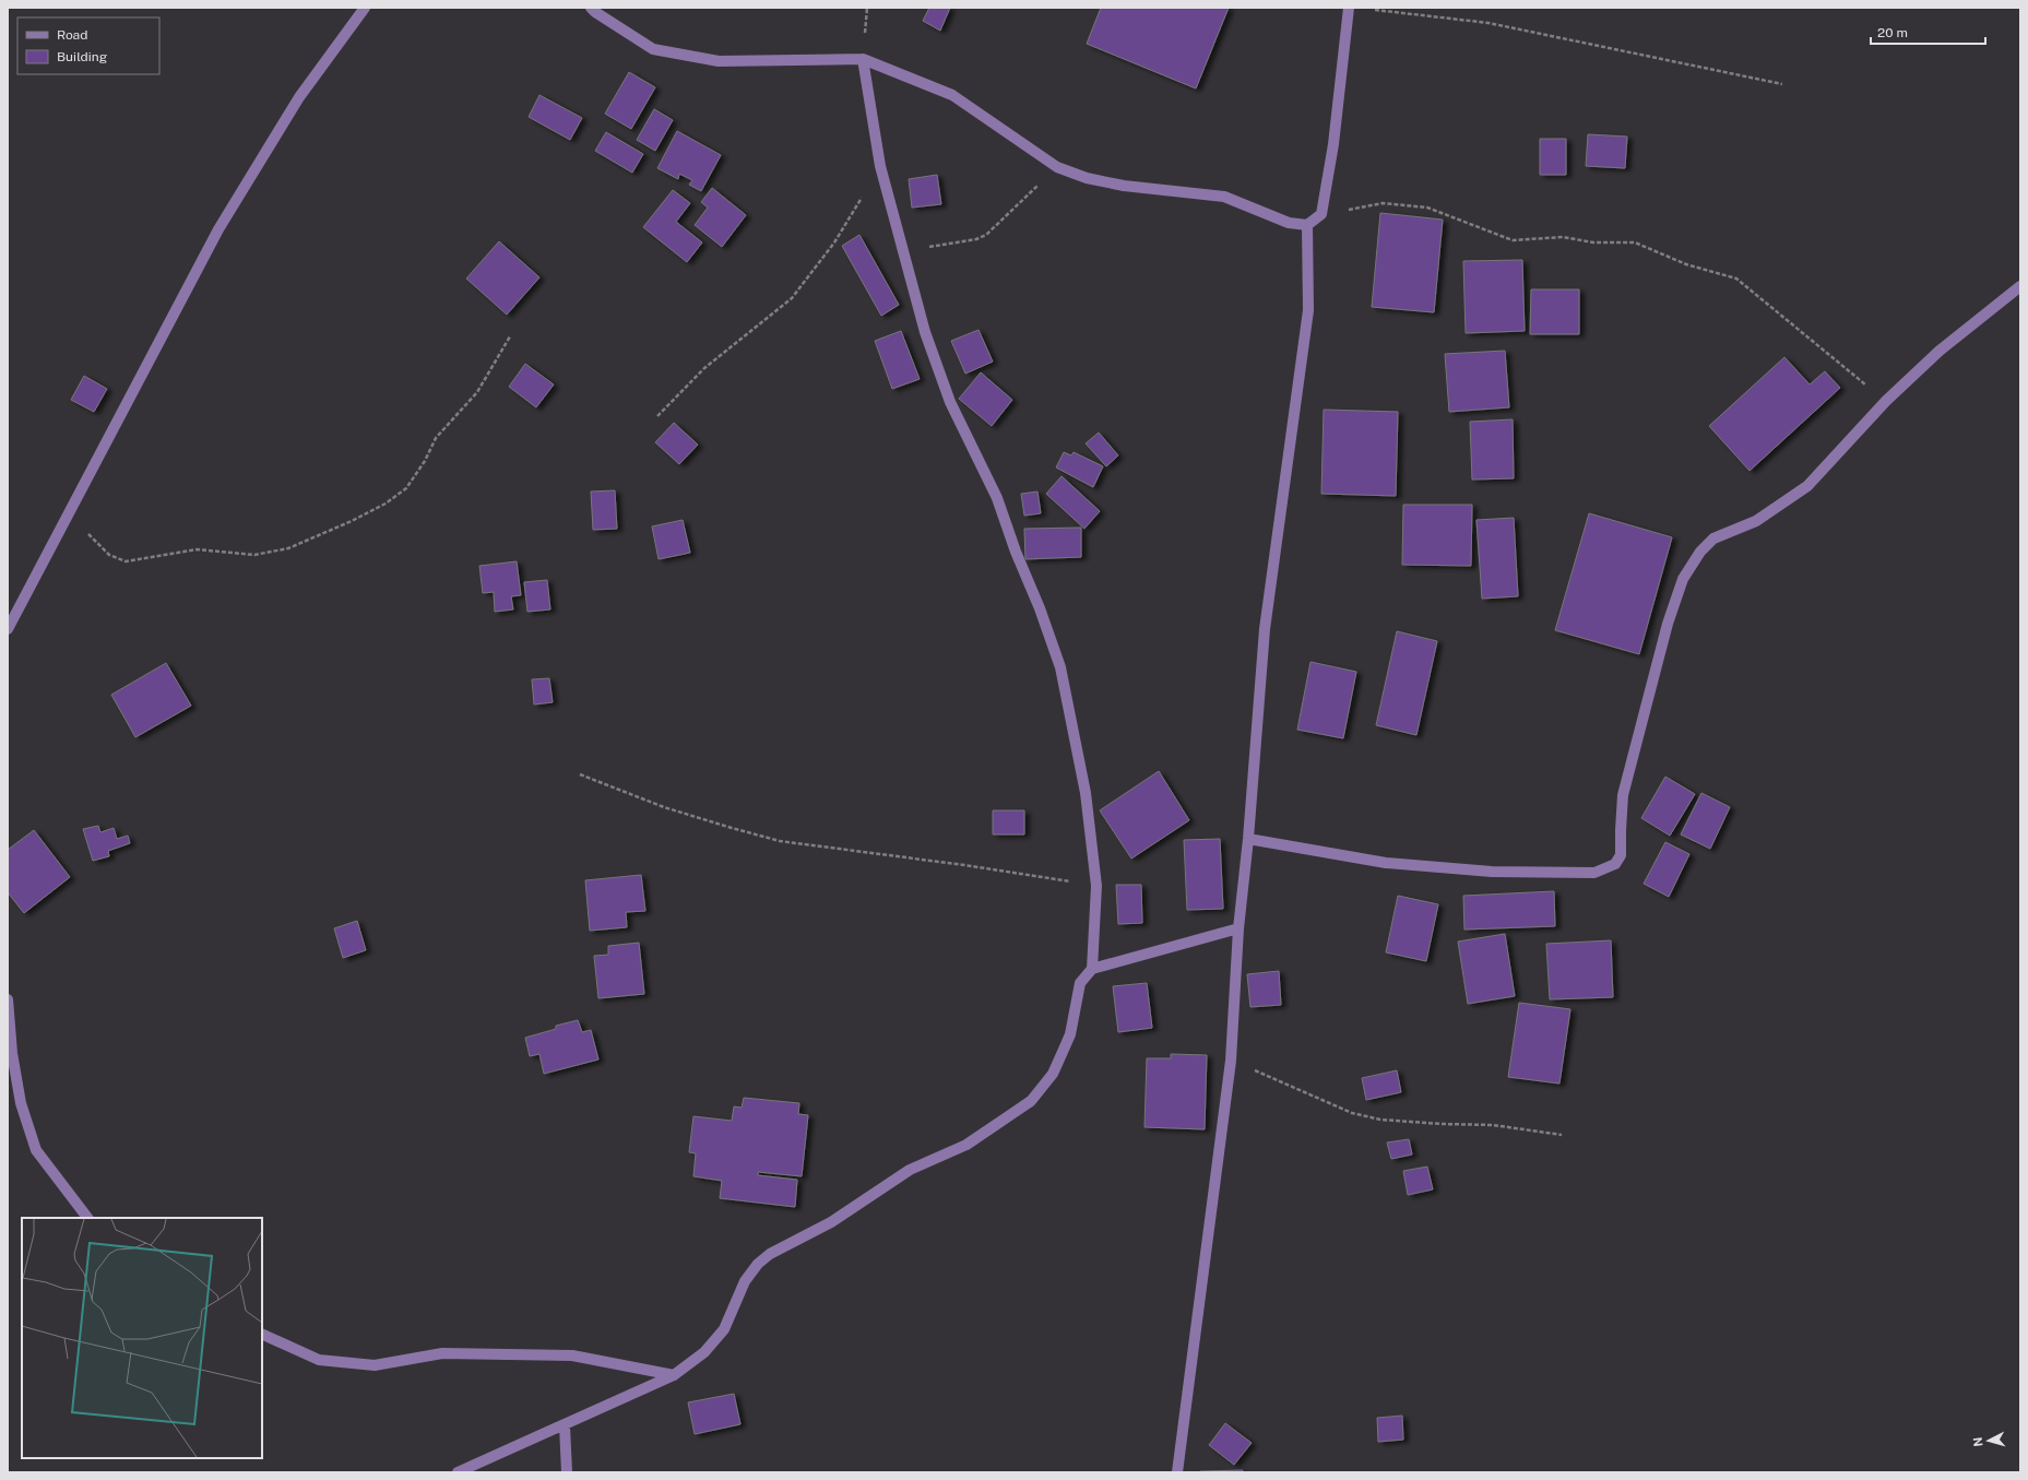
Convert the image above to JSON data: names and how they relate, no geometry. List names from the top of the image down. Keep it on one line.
{"legend":["Road","Building"],"scale_bar":"20 m","north":"left"}
